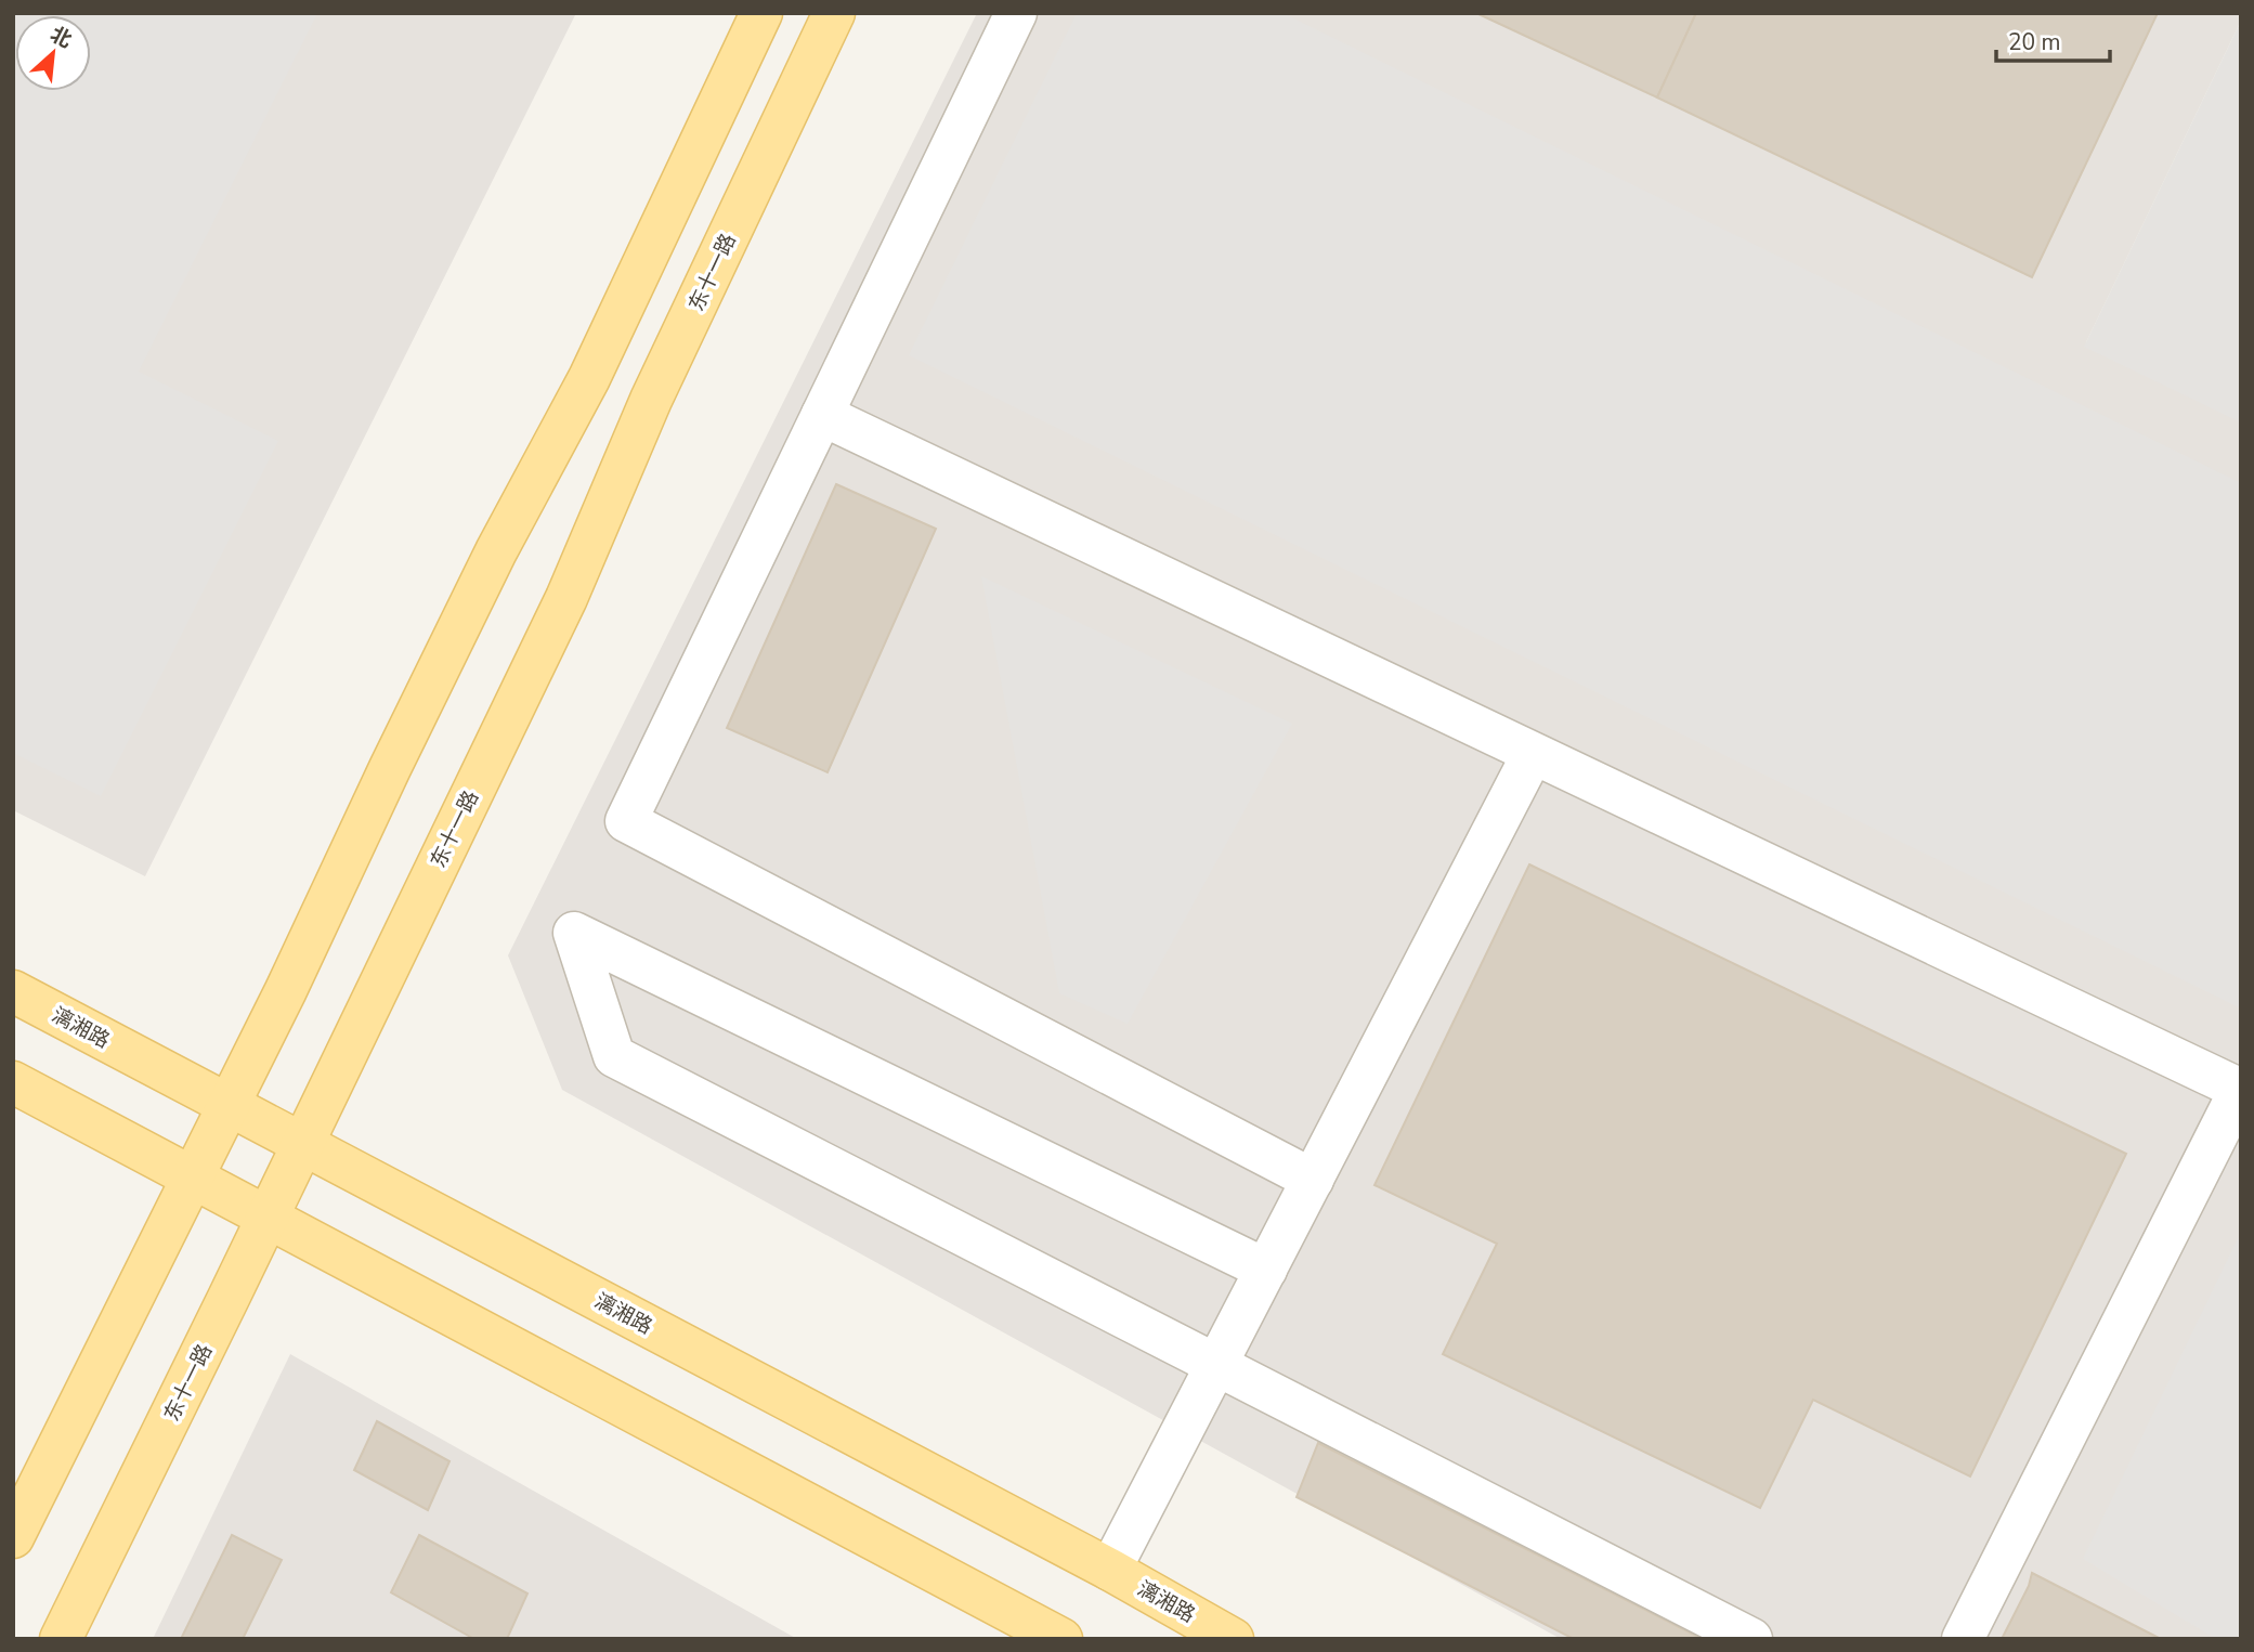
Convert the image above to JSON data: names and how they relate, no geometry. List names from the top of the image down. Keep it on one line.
{"streets":{"main road":["东十一路","漓湘路"]},"crossings":[["东十一路","漓湘路"]],"scale_bar":"20 m","north":"top right"}
